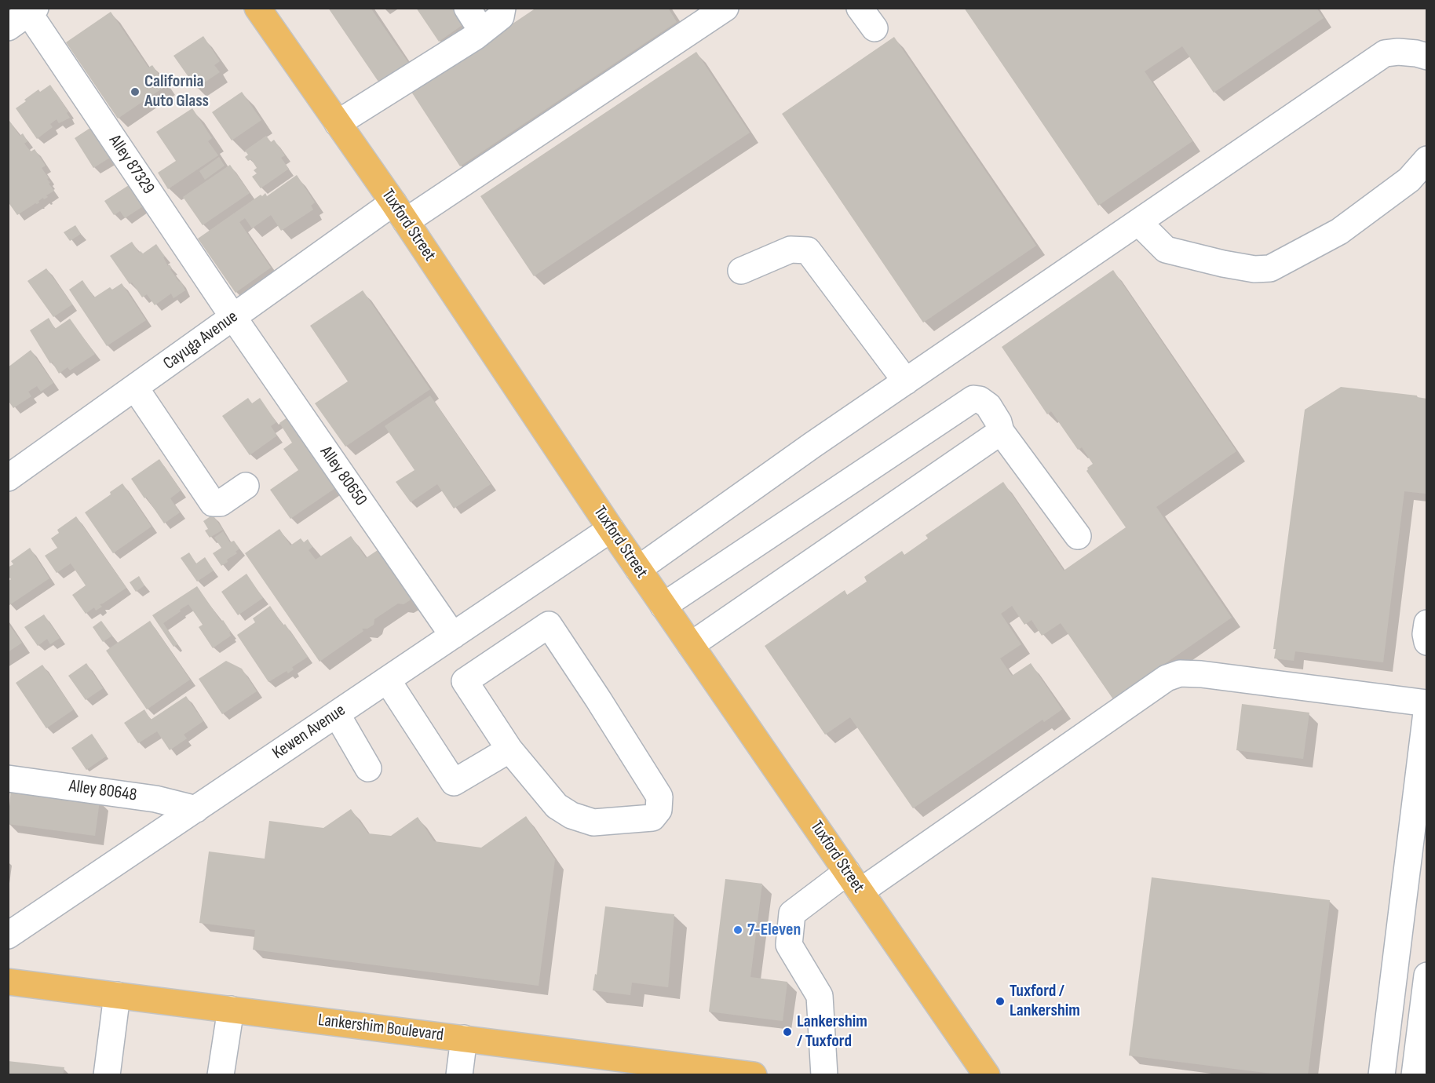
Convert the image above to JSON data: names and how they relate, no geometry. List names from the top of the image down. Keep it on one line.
{"streets":{"main road":["Tuxford Street","Lankershim Boulevard"],"street":["Alley 87329","Cayuga Avenue","Alley 80650","Kewen Avenue","Alley 80648"]},"crossings":[["Alley 87329","Cayuga Avenue"],["Alley 87329","Alley 80650"],["Tuxford Street","Cayuga Avenue"],["Tuxford Street","Kewen Avenue"],["Cayuga Avenue","Alley 80650"],["Alley 80650","Kewen Avenue"],["Kewen Avenue","Alley 80648"]],"places":["California Auto Glass","7-Eleven","Tuxford / Lankershim","Lankershim / Tuxford"]}
